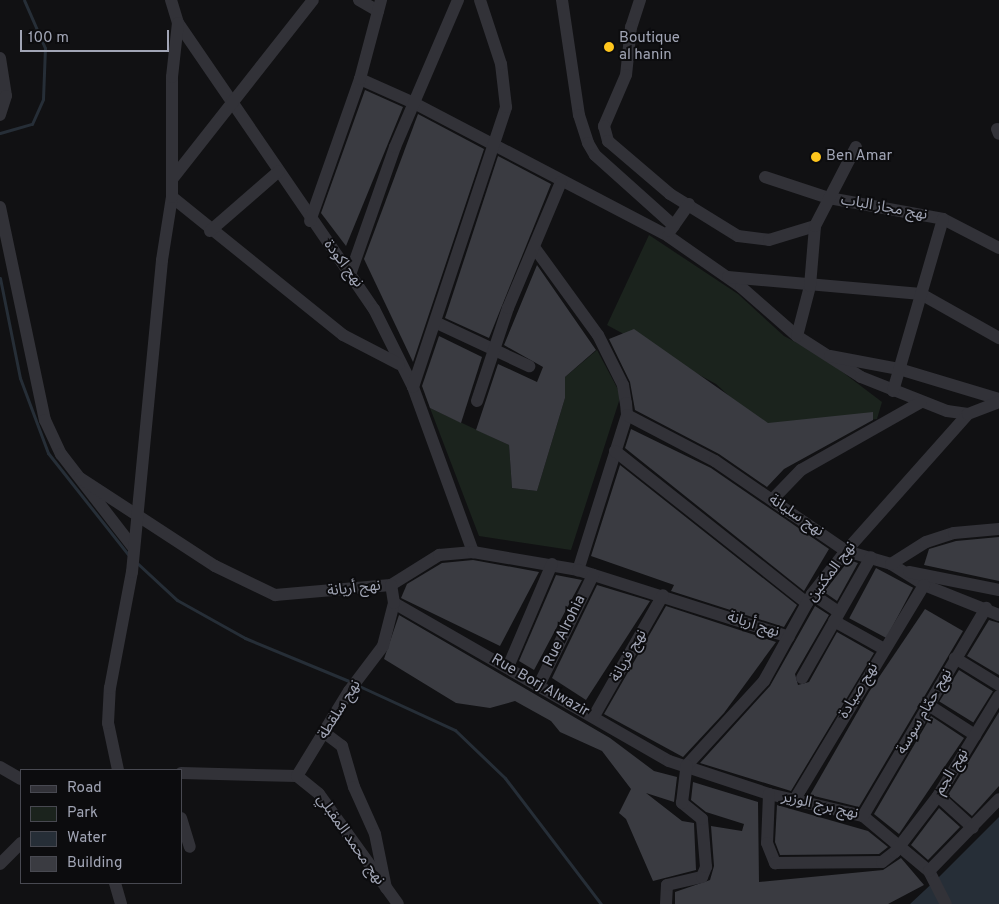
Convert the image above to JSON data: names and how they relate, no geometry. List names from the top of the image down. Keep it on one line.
{"streets":{"street":["نهج مجاز الباب","نهج اكودة","نهج سليانة","نهج المكنين","نهج أريانة","Rue Alrohia","نهج فريانة","Rue Borj Alwazir","نهج صيادة","نهج سلقطة","نهج حمّام سوسة","نهج الجم","نهج برج الوزير","نهج محمد المقبلي"]},"crossings":[["نهج اكودة","نهج أريانة"],["نهج سليانة","نهج المكنين"],["نهج سليانة","نهج صيادة"],["نهج سليانة","نهج حمّام سوسة"],["نهج المكنين","نهج أريانة"],["نهج المكنين","Rue Borj Alwazir"],["نهج المكنين","نهج برج الوزير"],["نهج أريانة","Rue Alrohia"],["نهج أريانة","نهج فريانة"],["نهج أريانة","نهج سلقطة"],["Rue Alrohia","Rue Borj Alwazir"],["نهج فريانة","Rue Borj Alwazir"],["Rue Borj Alwazir","نهج سلقطة"],["Rue Borj Alwazir","نهج برج الوزير"],["نهج صيادة","نهج برج الوزير"],["نهج سلقطة","نهج محمد المقبلي"],["نهج حمّام سوسة","نهج برج الوزير"],["نهج الجم","نهج برج الوزير"]],"places":["Boutique al hanin","Ben Amar"],"legend":["Road","Park","Water","Building"],"scale_bar":"100 m"}
